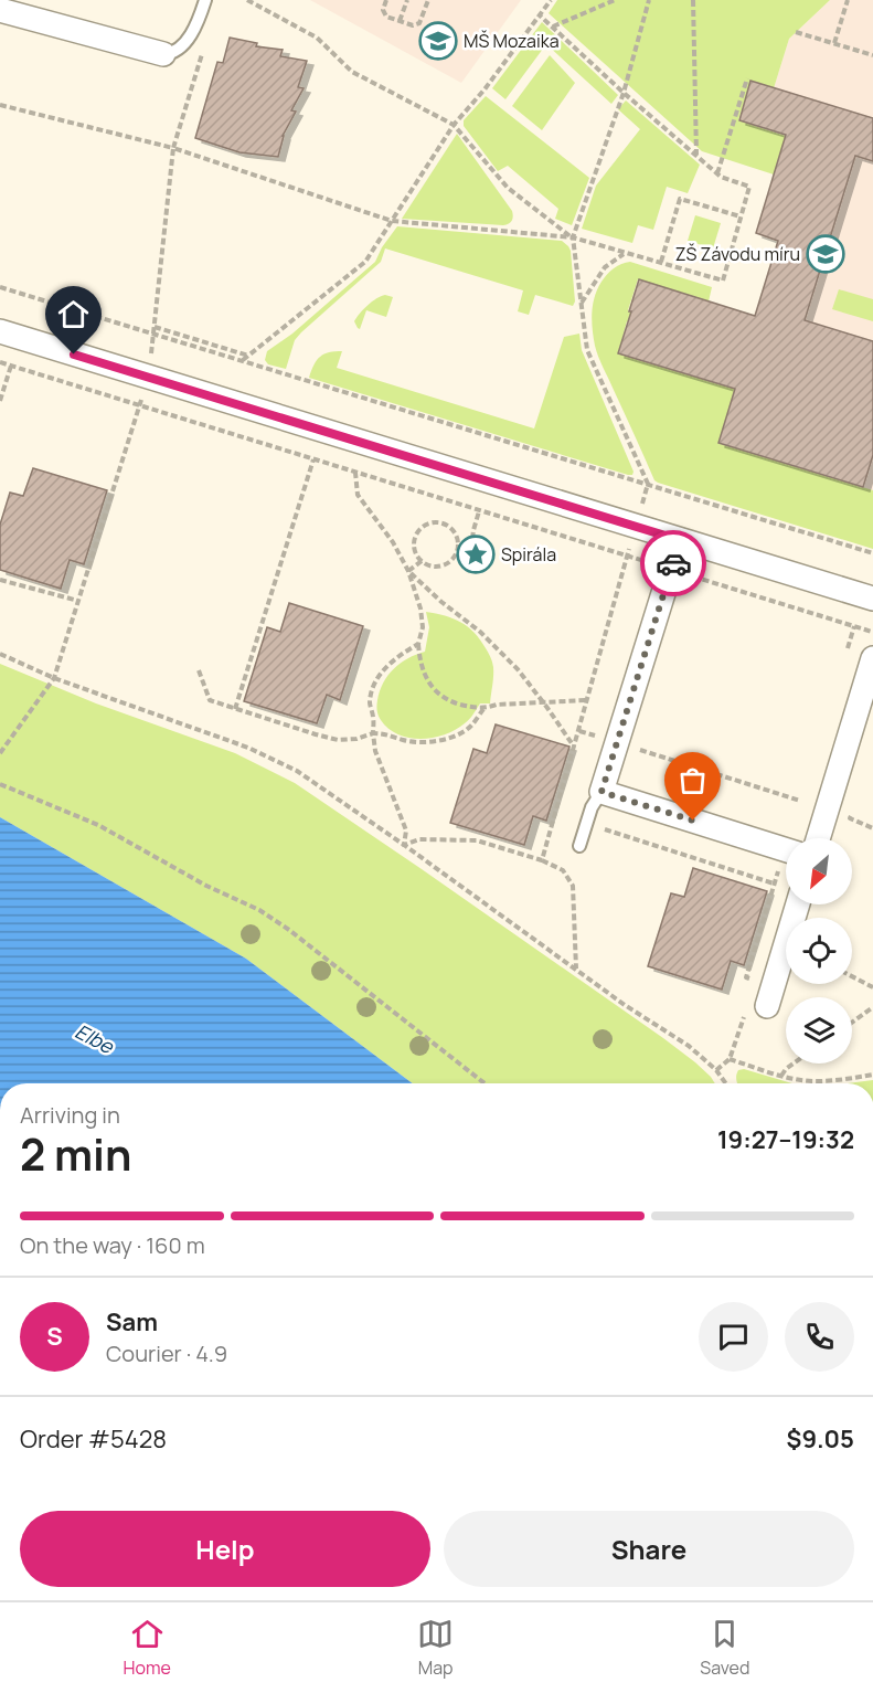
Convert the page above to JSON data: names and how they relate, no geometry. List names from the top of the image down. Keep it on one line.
{"water":["Elbe"],"places":{"school or university":["MŠ Mozaika","ZŠ Závodu míru"],"place":["Spirála"]},"north":"bottom left","page":{"heading":["2 min","Arriving in","19:27–19:32"],"panel":["Sam","Courier · 4.9","Order #5428","$9.05"],"bar":"On the way · 160 m","round":"S","buttons":["Help","Share"],"tabs":["Home","Map","Saved"]}}
